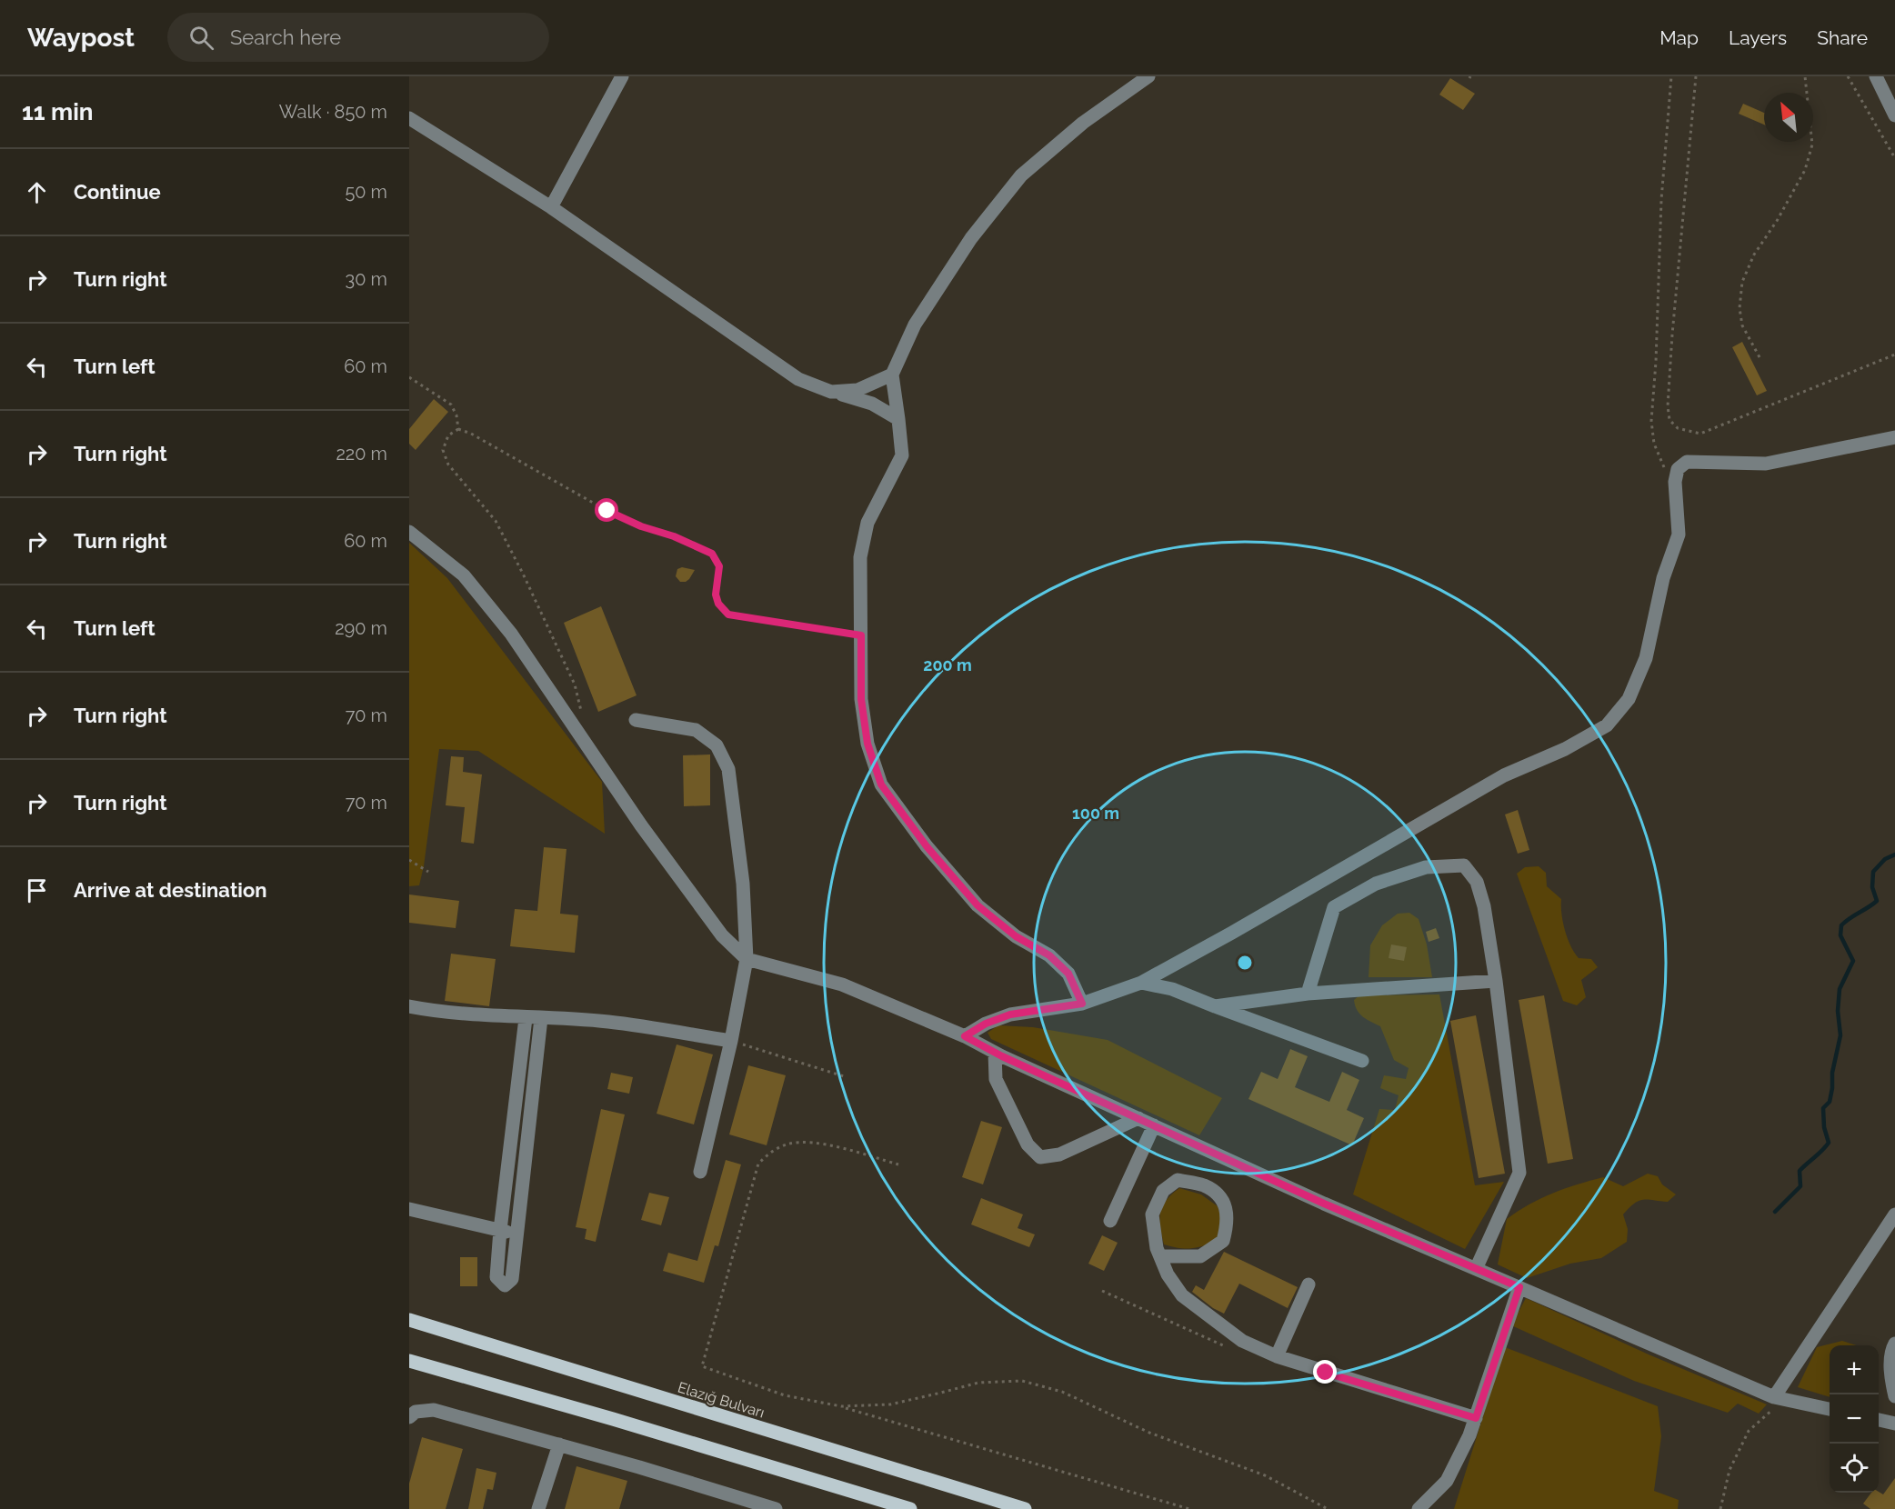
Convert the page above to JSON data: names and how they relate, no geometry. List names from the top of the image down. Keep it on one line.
{"streets":{"main road":["Elazığ Bulvarı"]},"north":"top left","page":{"header":"Waypost","search":"Search here","nav":["Map","Layers","Share"],"heading":["11 min","Walk · 850 m"],"list":[["Continue","50 m"],["Turn right","30 m"],["Turn left","60 m"],["Turn right","220 m"],["Turn right","60 m"],["Turn left","290 m"],["Turn right","70 m"],["Turn right","70 m"],"Arrive at destination"],"map_buttons":["+","−"]},"rings":["200 m","100 m"]}
